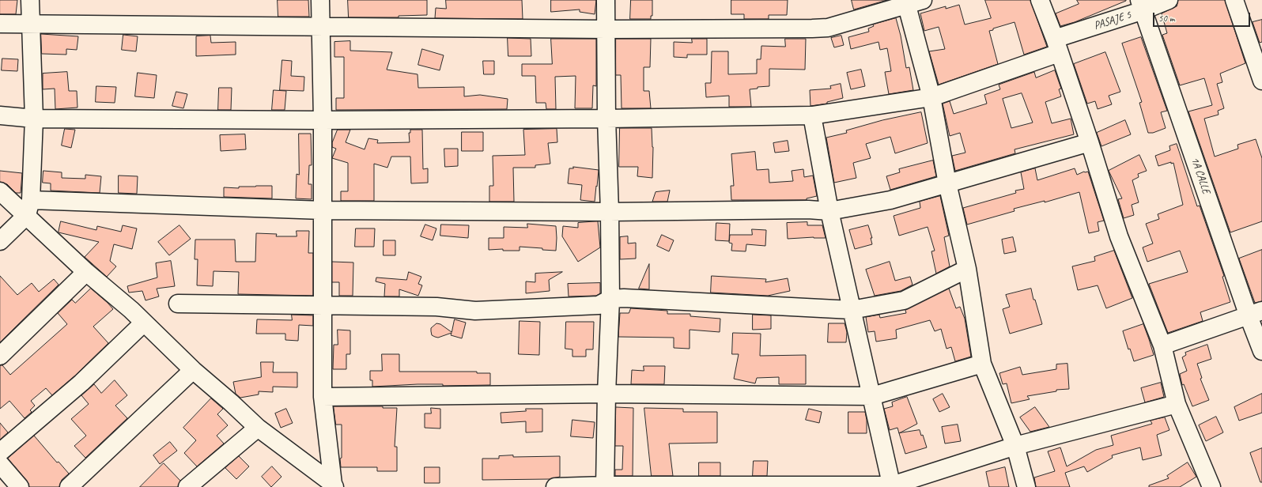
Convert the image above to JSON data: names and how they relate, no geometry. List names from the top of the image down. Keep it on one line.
{"streets":{"street":["PASAJE 5","1A CALLE"]},"crossings":[["PASAJE 5","1A CALLE"]],"scale_bar":"50 m"}
